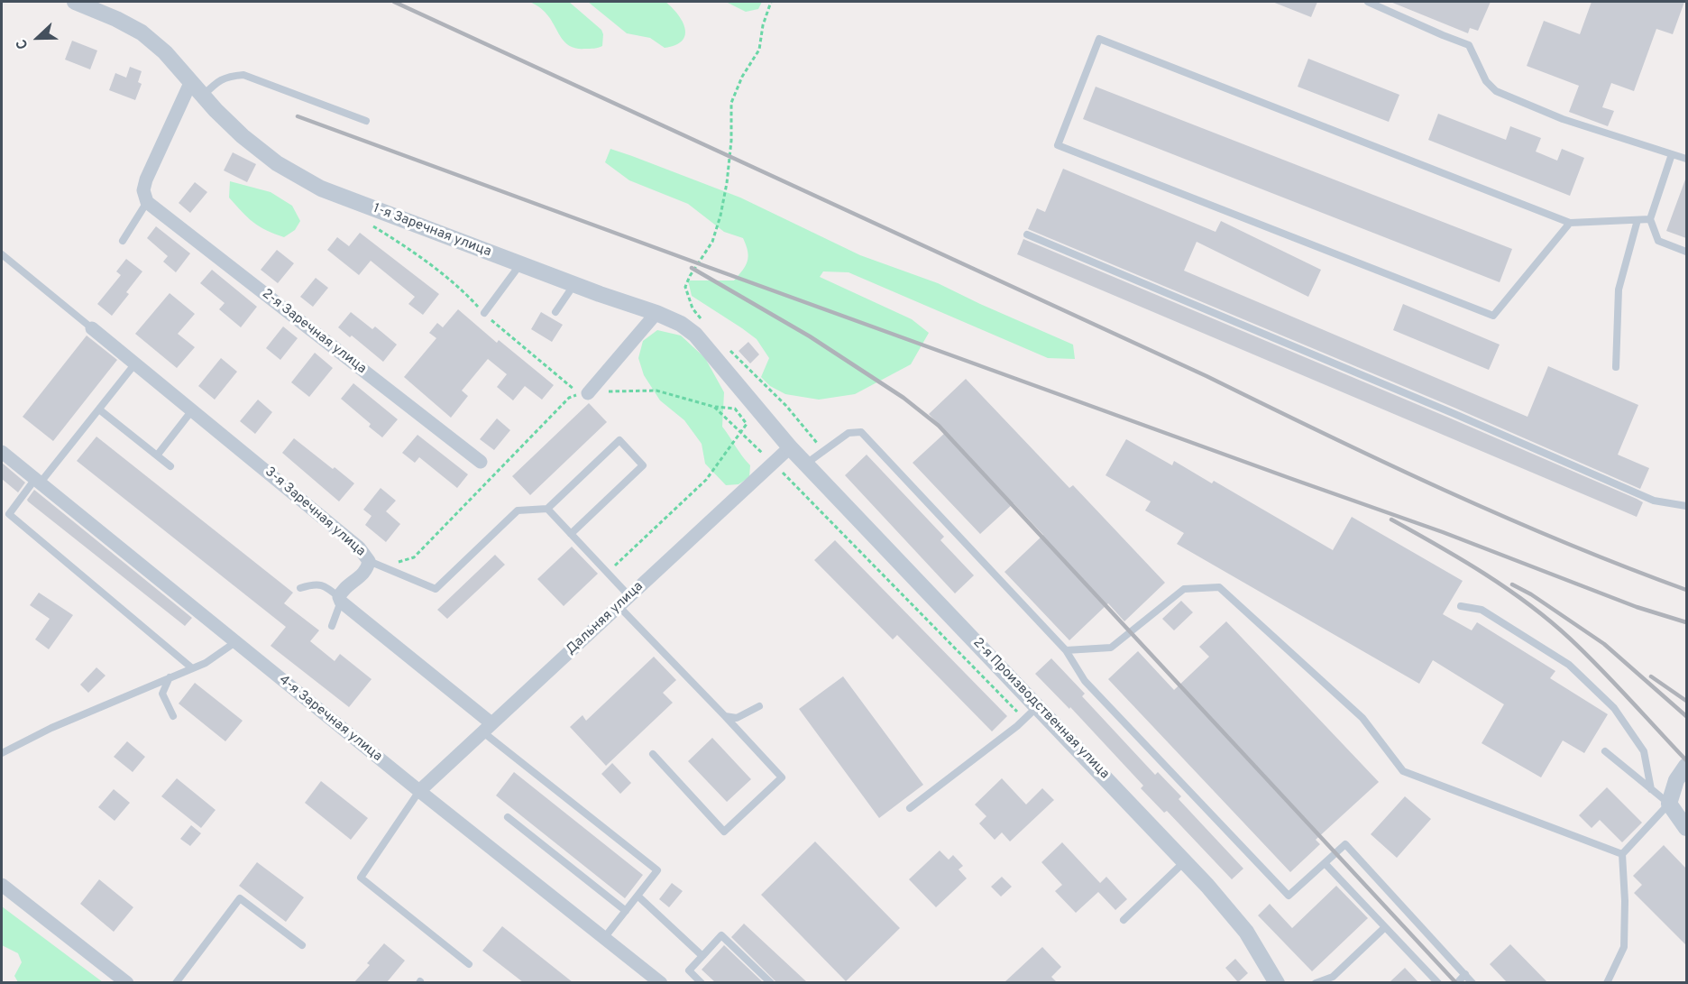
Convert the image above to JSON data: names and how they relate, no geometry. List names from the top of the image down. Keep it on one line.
{"streets":{"street":["1-я Заречная улица","2-я Заречная улица","3-я Заречная улица","Дальняя улица","2-я Производственная улица","4-я Заречная улица"]},"crossings":[["1-я Заречная улица","Дальняя улица"],["1-я Заречная улица","2-я Производственная улица"],["Дальняя улица","2-я Производственная улица"],["Дальняя улица","4-я Заречная улица"]],"north":"left"}
